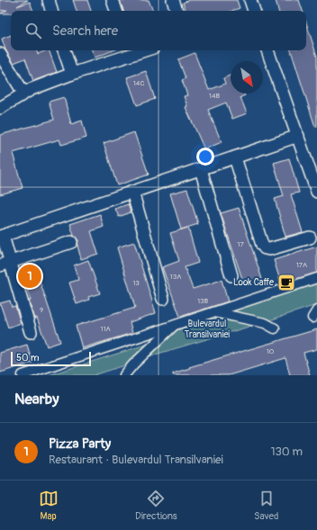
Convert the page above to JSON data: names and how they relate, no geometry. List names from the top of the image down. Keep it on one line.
{"parks":["Bulevardul Transilvaniei"],"places":{"cafe":["Look Caffe"]},"house_numbers":["14C","14B","17","17A","13A","13","13B","9","11A","10"],"scale_bar":"50 m","north":"bottom right","page":{"search":"Search here","pins":"1","scale":"50 m","heading":"Nearby","list":[{"mark":"1","name":"Pizza Party","note":"Restaurant · Bulevardul Transilvaniei","value":"130 m"}],"nav":["Map","Directions","Saved"]}}
